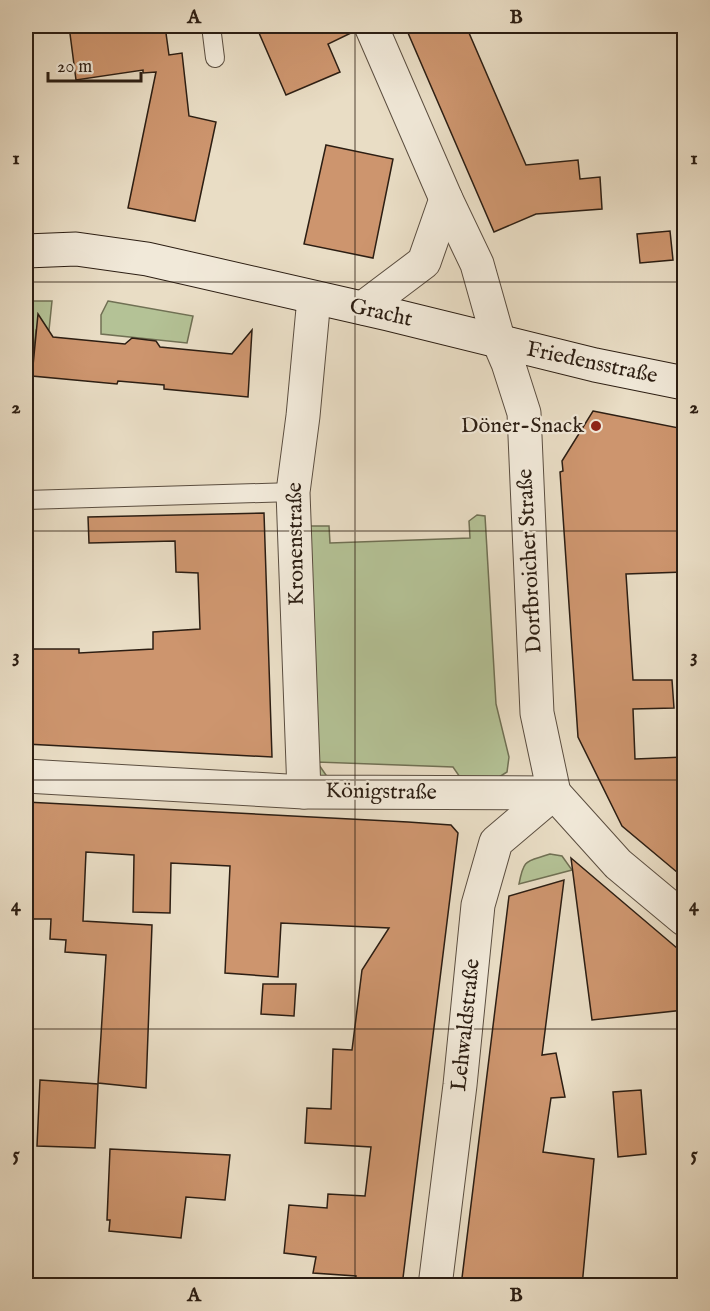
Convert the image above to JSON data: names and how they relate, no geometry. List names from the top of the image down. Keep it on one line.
{"streets":{"street":["Gracht","Friedensstraße","Kronenstraße","Dorfbroicher Straße","Königstraße","Lehwaldstraße"]},"crossings":[["Gracht","Friedensstraße"],["Gracht","Kronenstraße"],["Gracht","Dorfbroicher Straße"],["Friedensstraße","Dorfbroicher Straße"],["Kronenstraße","Königstraße"],["Dorfbroicher Straße","Königstraße"],["Dorfbroicher Straße","Lehwaldstraße"],["Königstraße","Lehwaldstraße"]],"places":["Döner-Snack"],"scale_bar":"20 m","grid":{"columns":["A","B"],"rows":["1","2","3","4","5"]}}
